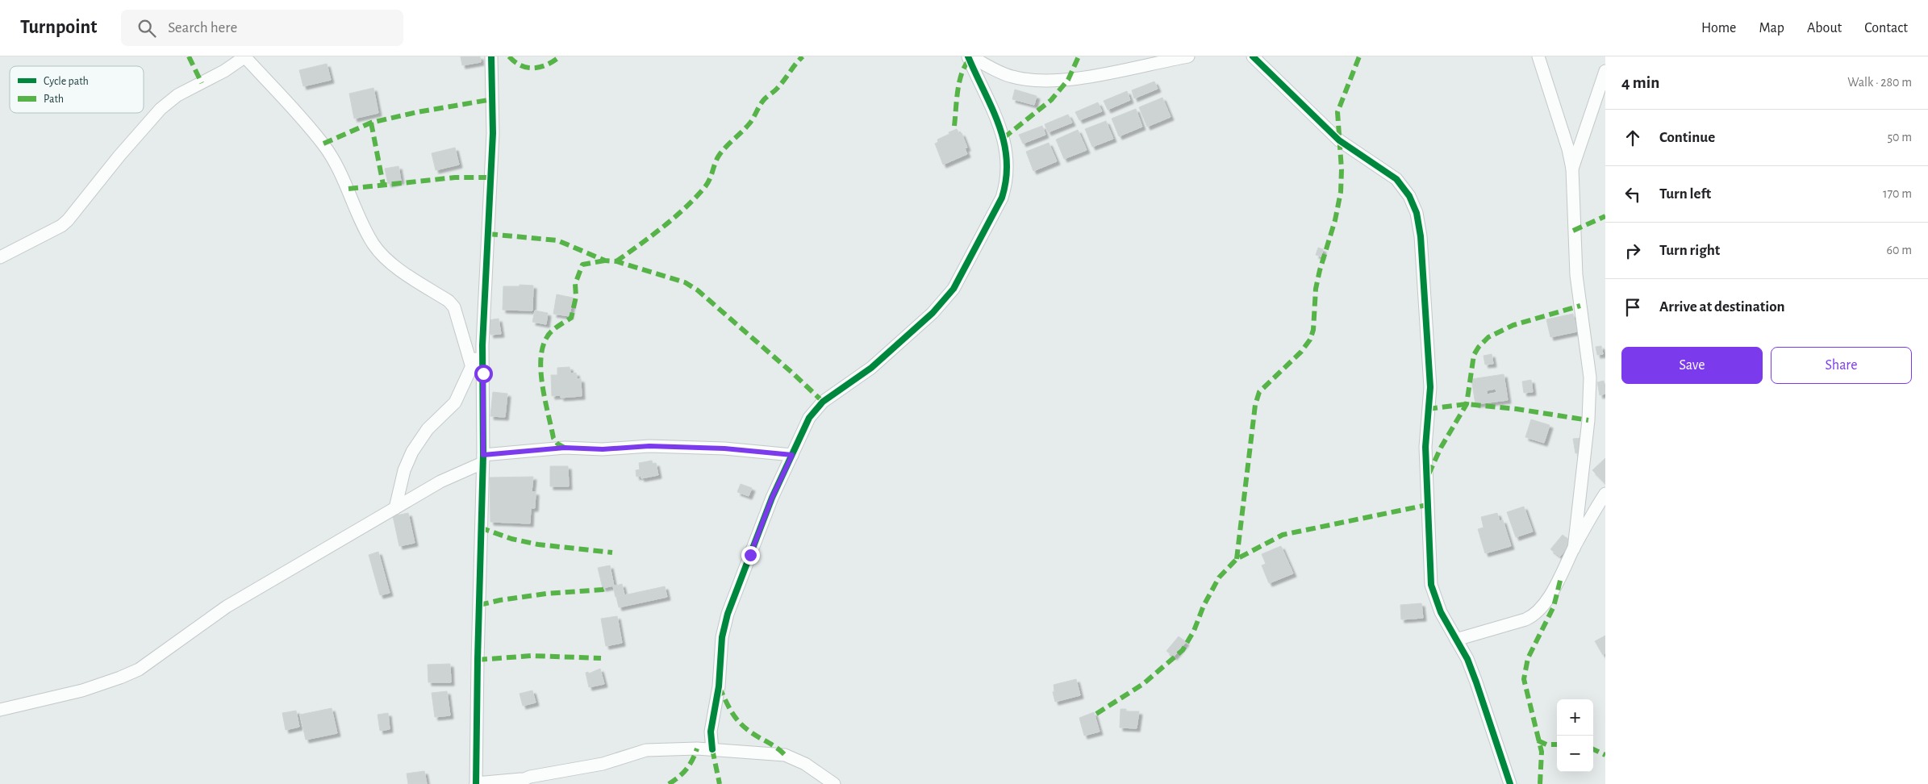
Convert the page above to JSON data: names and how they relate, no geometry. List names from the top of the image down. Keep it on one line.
{"legend":["Cycle path","Path"],"page":{"header":"Turnpoint","search":"Search here","nav":["Home","Map","About","Contact"],"heading":["4 min","Walk · 280 m"],"list":[["Continue","50 m"],["Turn left","170 m"],["Turn right","60 m"],"Arrive at destination"],"buttons":["Save","Share"],"map_buttons":["+","−"]}}
